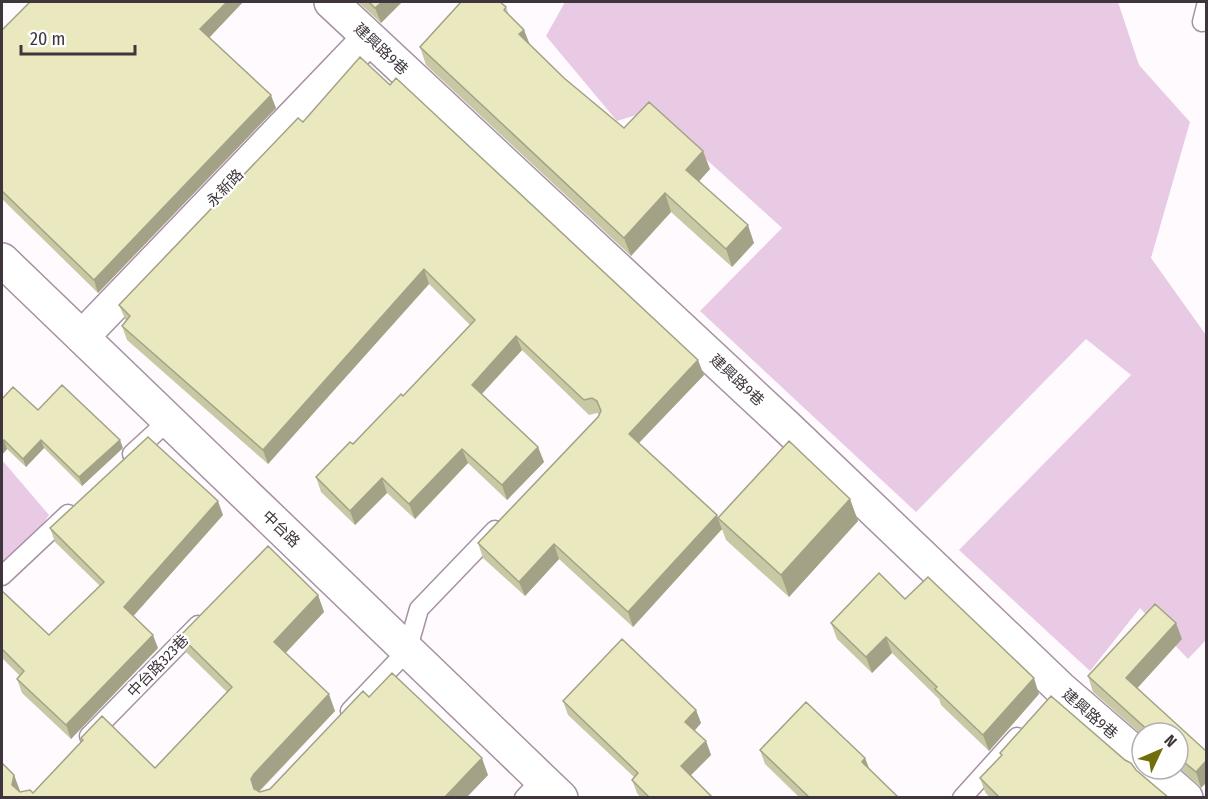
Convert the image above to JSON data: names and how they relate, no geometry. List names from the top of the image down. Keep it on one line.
{"streets":{"street":["建興路9巷","永新路","中台路"],"lane":["中台路323巷"]},"crossings":[["建興路9巷","永新路"],["永新路","中台路"]],"scale_bar":"20 m","north":"top right"}
